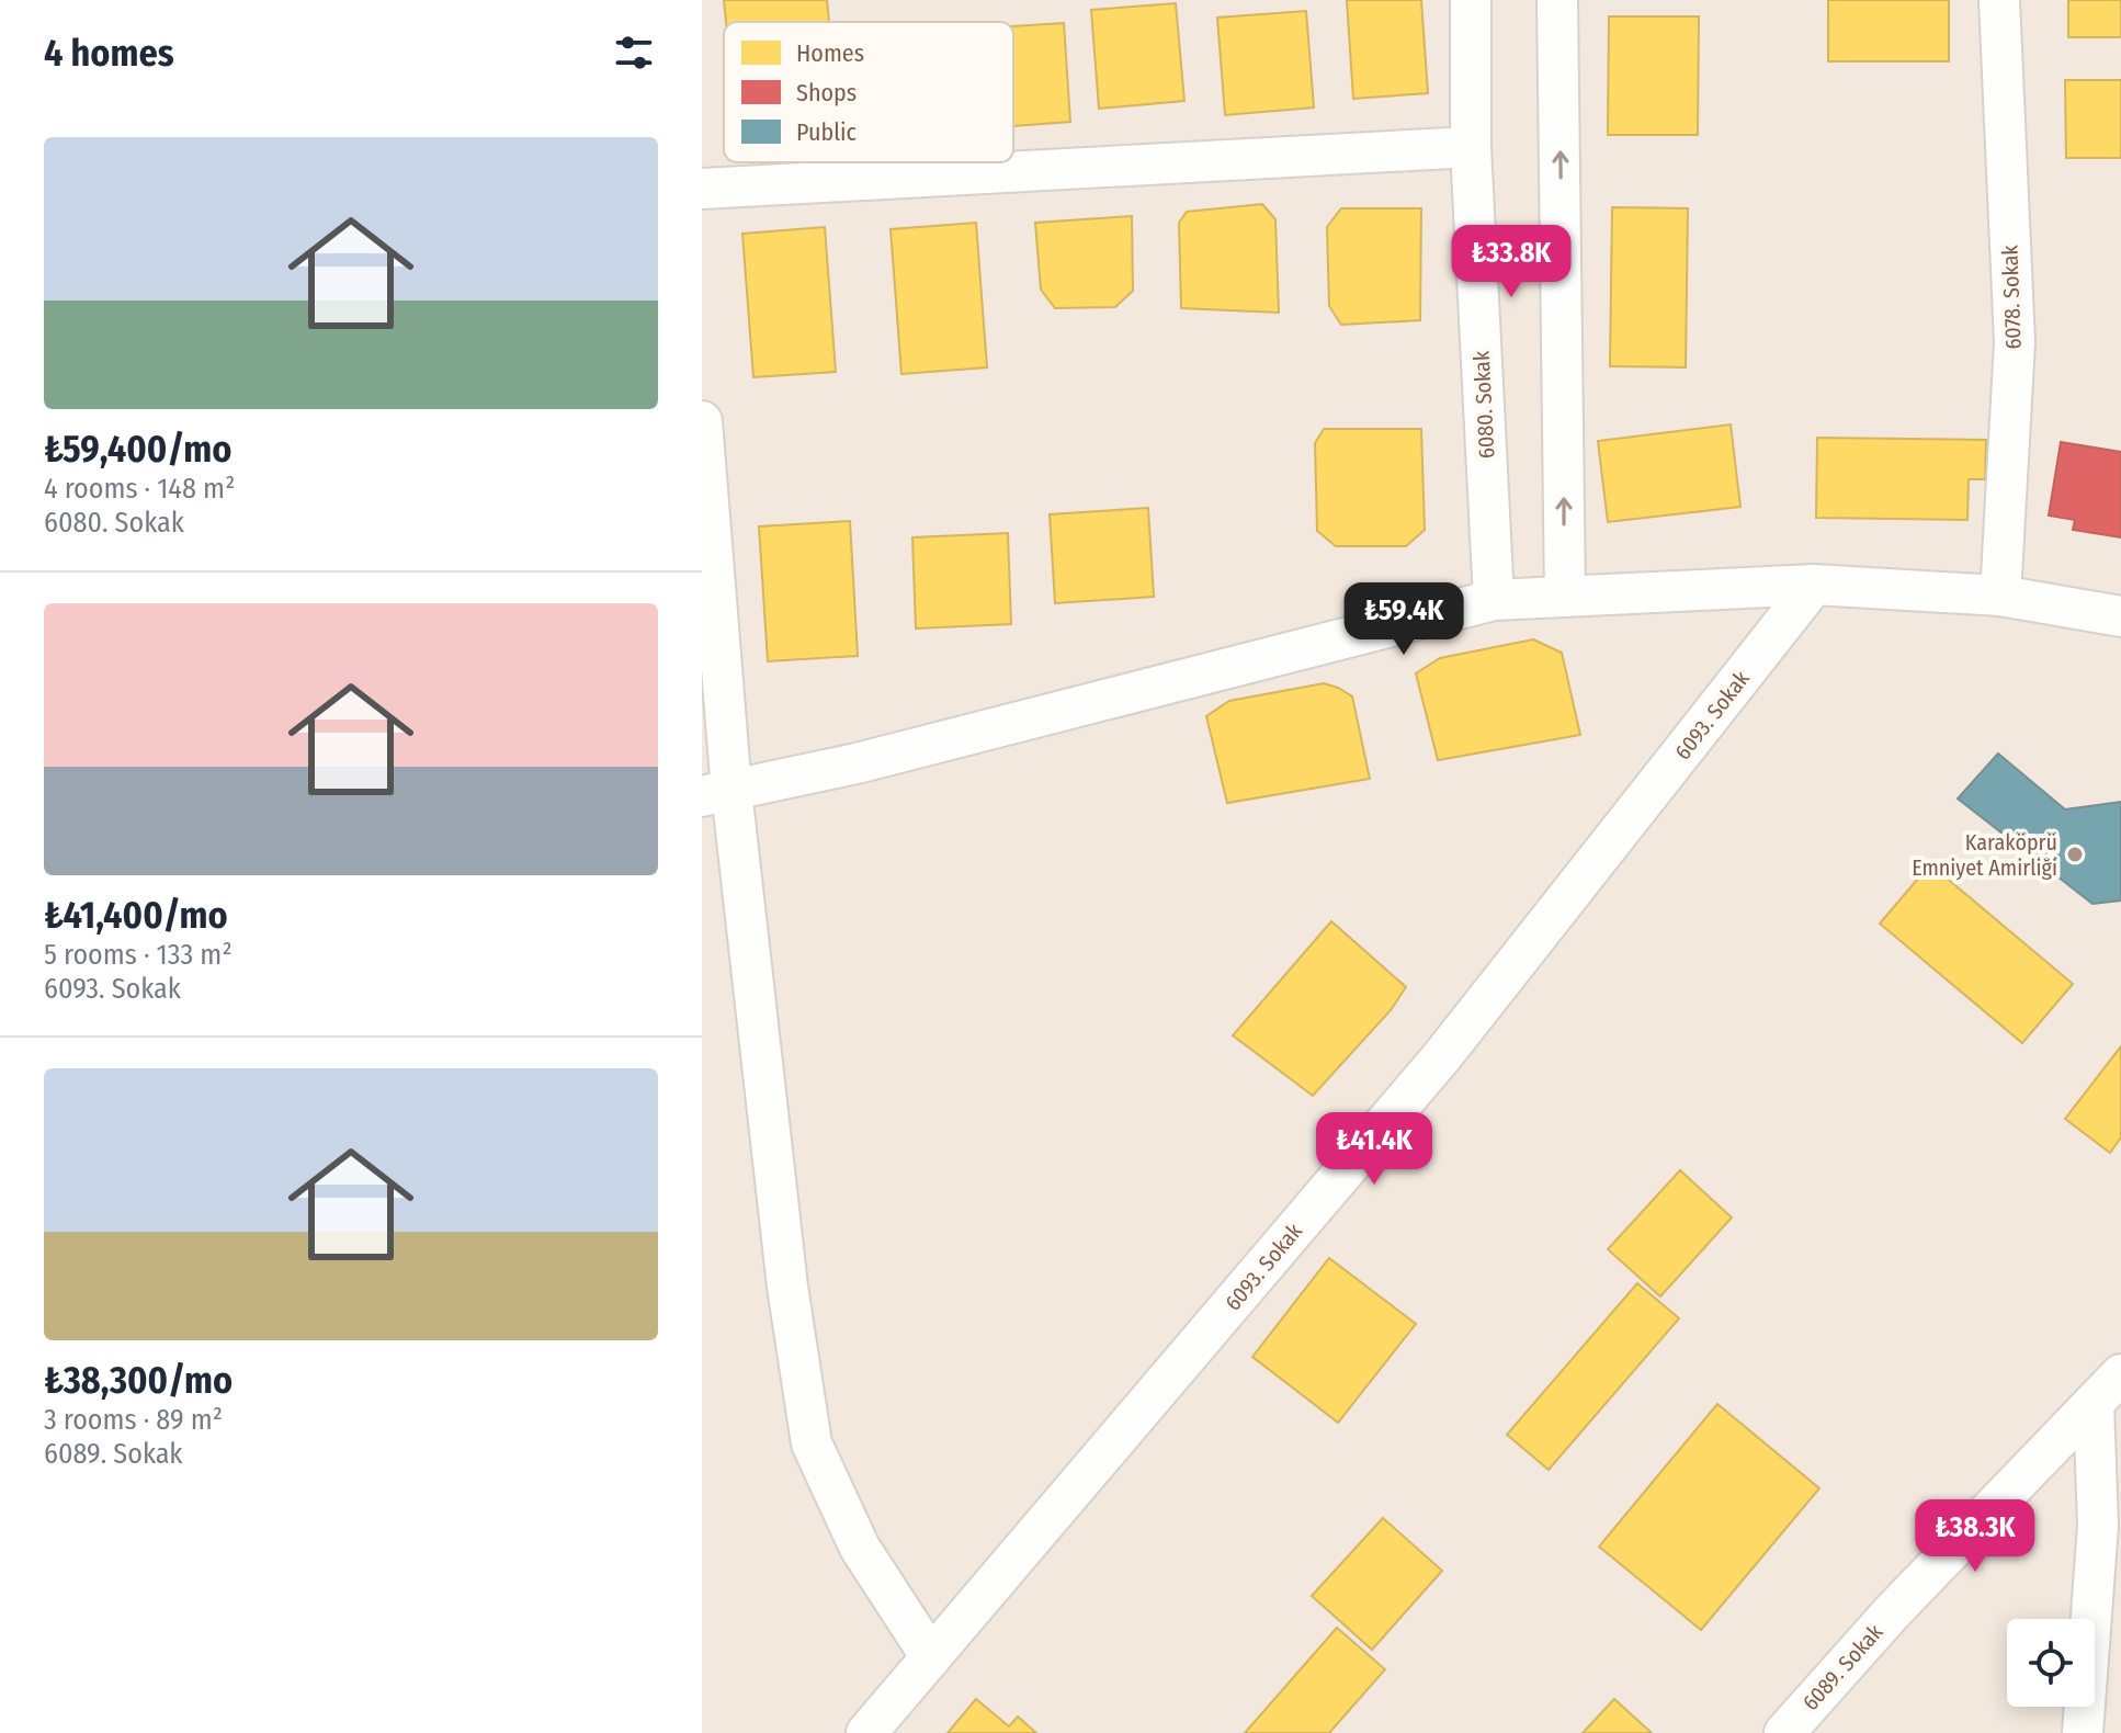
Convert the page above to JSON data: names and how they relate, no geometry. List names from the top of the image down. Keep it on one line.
{"streets":{"street":["6078. Sokak","6080. Sokak","6093. Sokak","6089. Sokak"]},"places":["Karaköprü Emniyet Amirliği"],"legend":["Homes","Shops","Public"],"page":{"heading":"4 homes","list":[{"name":"₺59,400/mo","note":"4 rooms · 148 m² · 6080. Sokak"},{"name":"₺41,400/mo","note":"5 rooms · 133 m² · 6093. Sokak"},{"name":"₺38,300/mo","note":"3 rooms · 89 m² · 6089. Sokak"}],"price":["₺33.8K","₺59.4K","₺41.4K","₺38.3K"]}}
